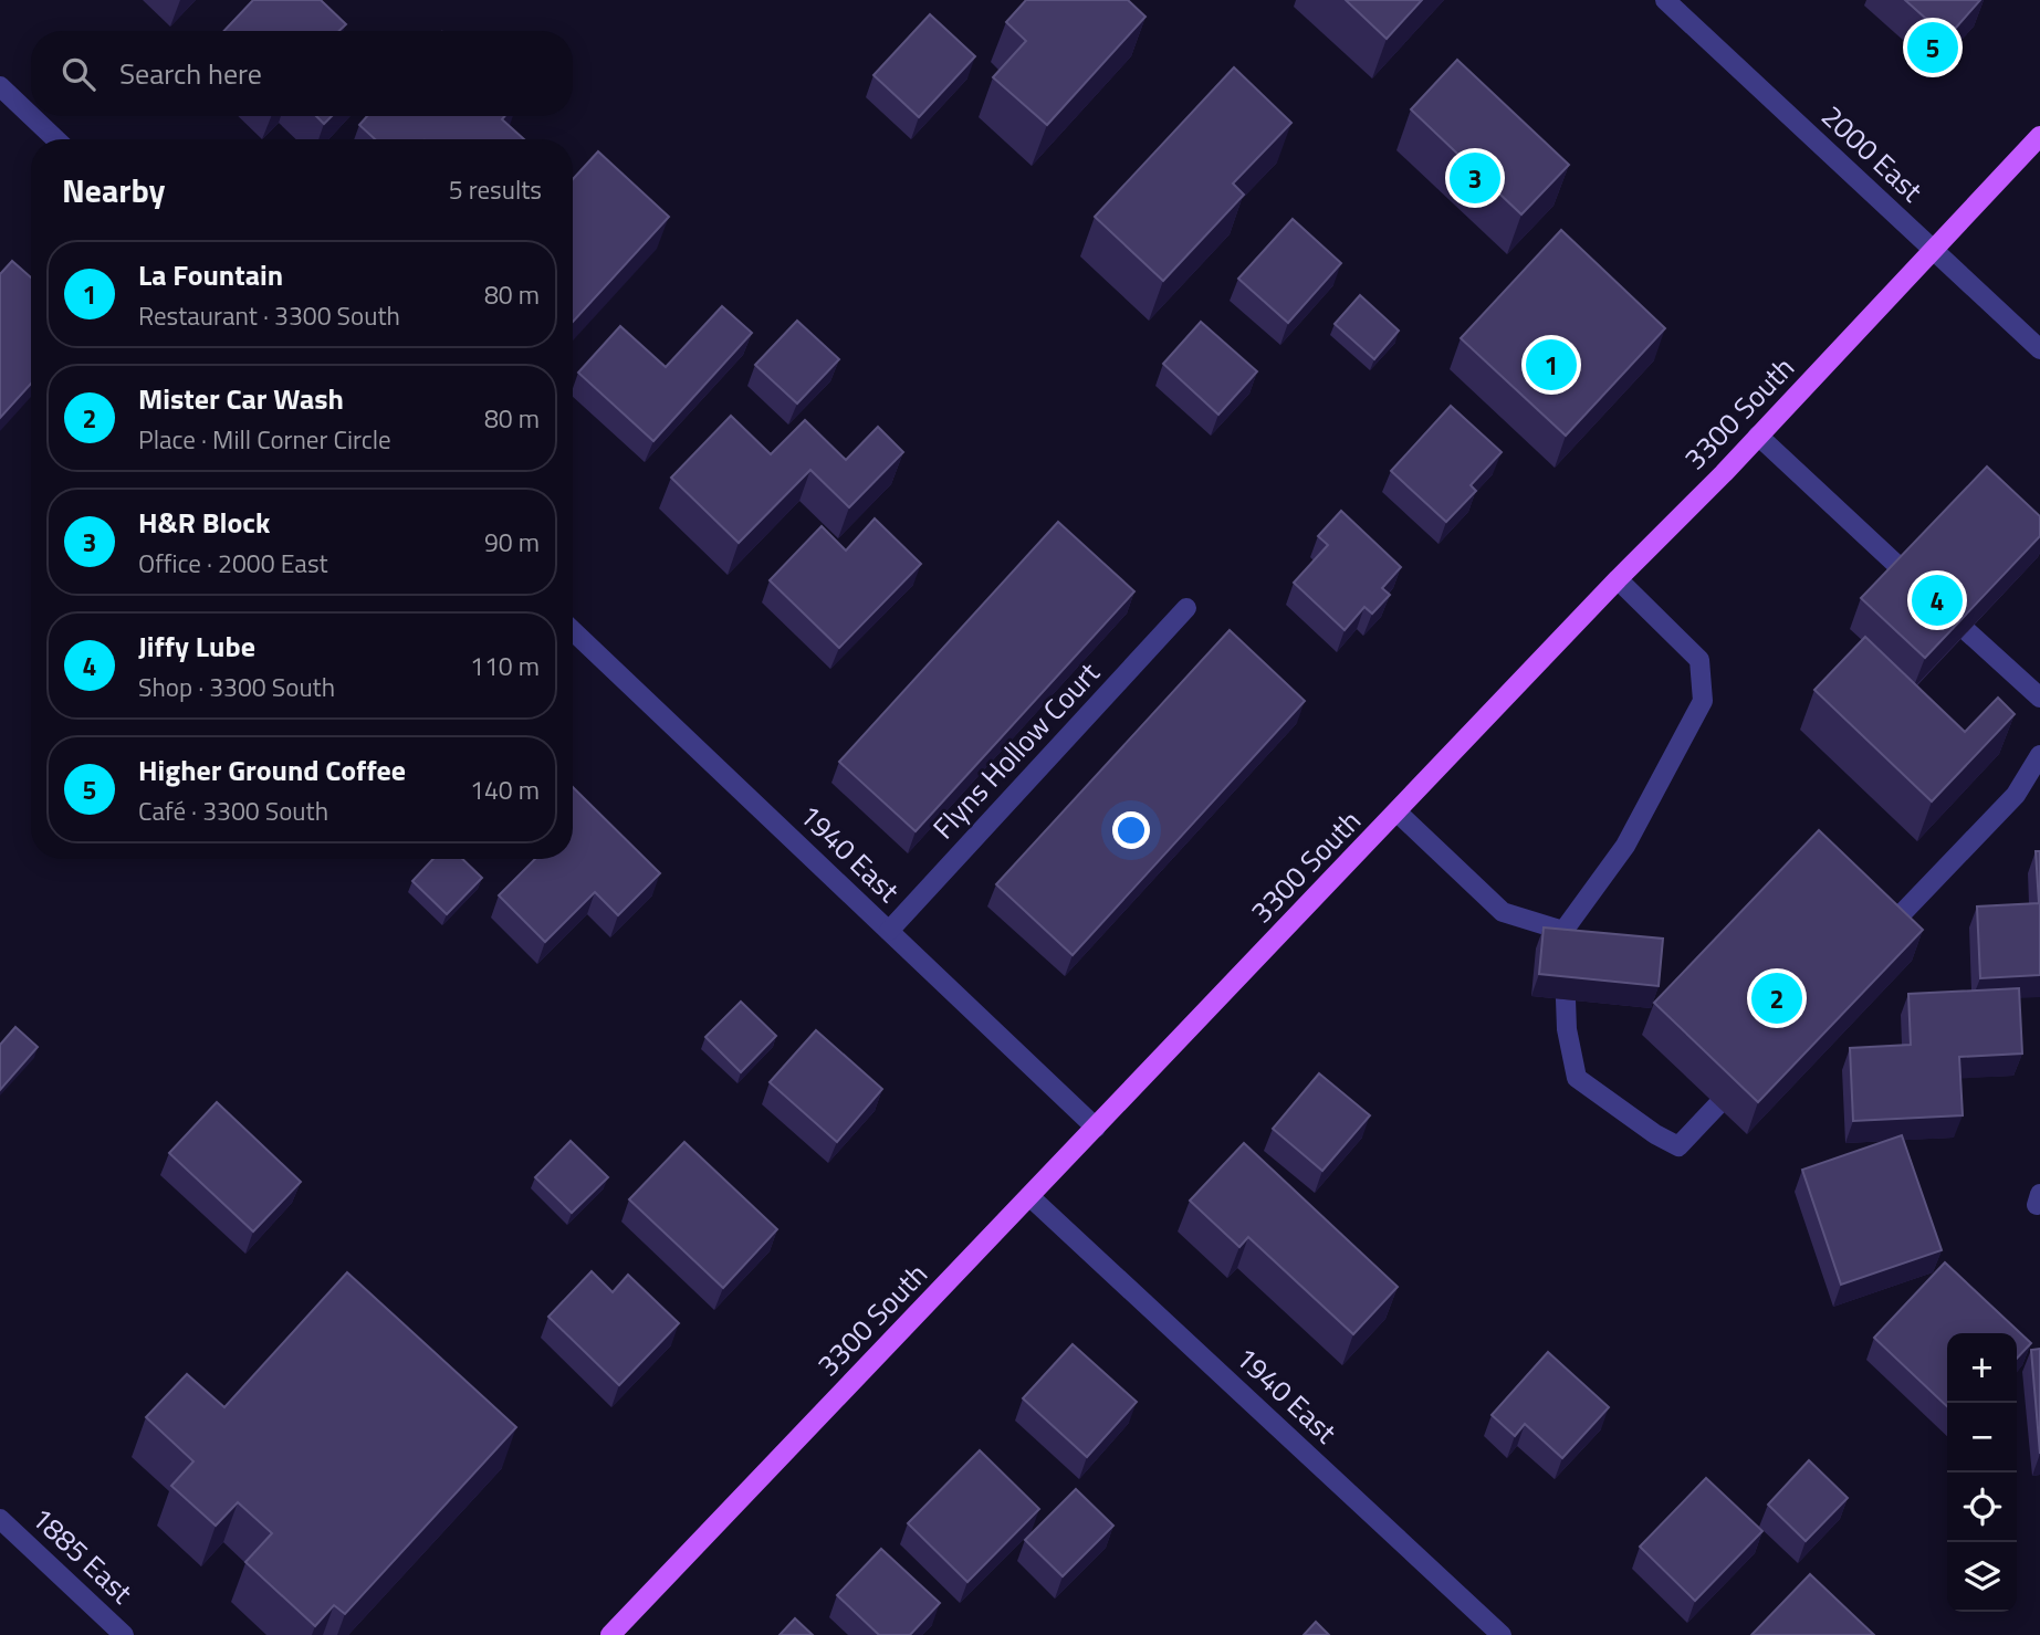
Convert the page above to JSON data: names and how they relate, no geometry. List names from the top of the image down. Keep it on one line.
{"streets":{"main road":["3300 South"],"street":["2000 East","Flyns Hollow Court","1940 East","1885 East"]},"crossings":[["2000 East","3300 South"],["3300 South","1940 East"],["Flyns Hollow Court","1940 East"]],"page":{"pins":["5","3","1","4","2"],"search":"Search here","heading":["Nearby","5 results"],"list":[{"mark":"1","name":"La Fountain","note":"Restaurant · 3300 South","value":"80 m"},{"mark":"2","name":"Mister Car Wash","note":"Place · Mill Corner Circle","value":"80 m"},{"mark":"3","name":"H&R Block","note":"Office · 2000 East","value":"90 m"},{"mark":"4","name":"Jiffy Lube","note":"Shop · 3300 South","value":"110 m"},{"mark":"5","name":"Higher Ground Coffee","note":"Café · 3300 South","value":"140 m"}],"map_buttons":["+","−"]}}
